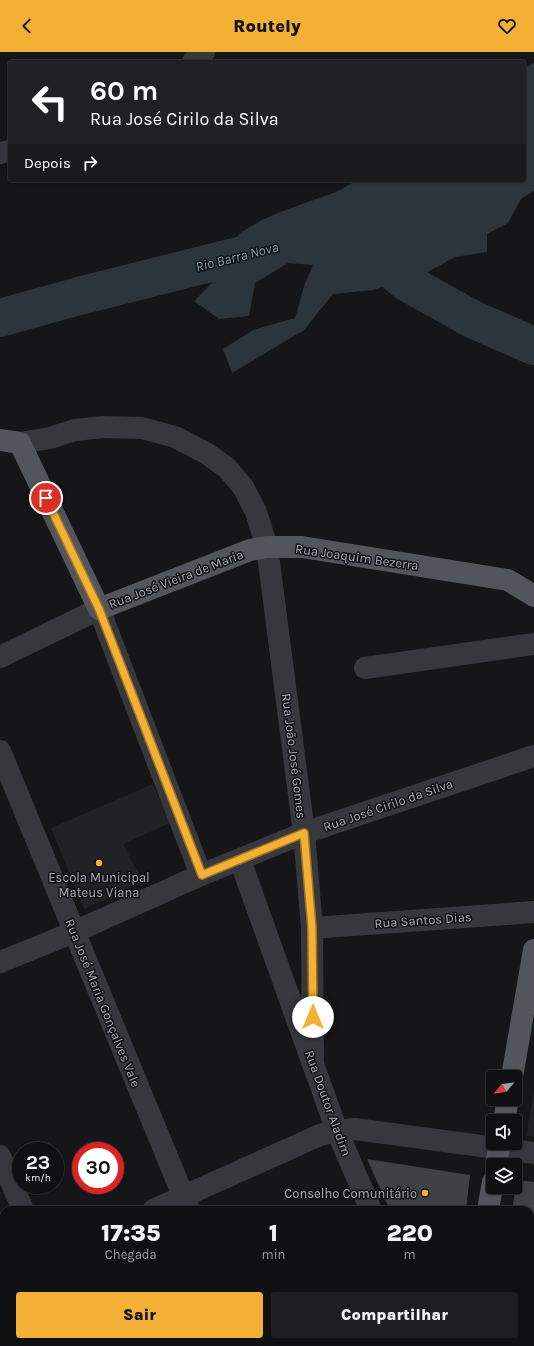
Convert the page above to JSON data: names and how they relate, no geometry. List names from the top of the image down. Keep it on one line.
{"streets":{"main road":["Rua Joaquim Bezerra","Rua José Vieira de Maria"],"street":["Rua João José Gomes","Rua José Cirilo da Silva","Rua Santos Dias","Rua José Maria Gonçalves Vale","Rua Doutor Aladim"]},"crossings":[["Rua Joaquim Bezerra","Rua José Vieira de Maria"],["Rua Joaquim Bezerra","Rua João José Gomes"],["Rua José Vieira de Maria","Rua João José Gomes"],["Rua João José Gomes","Rua José Cirilo da Silva"],["Rua João José Gomes","Rua Santos Dias"],["Rua João José Gomes","Rua Doutor Aladim"],["Rua José Cirilo da Silva","Rua José Maria Gonçalves Vale"],["Rua José Cirilo da Silva","Rua Doutor Aladim"]],"water":["Rio Barra Nova"],"places":["Escola Municipal Mateus Viana","Conselho Comunitário"],"north":"bottom left","page":{"header":"Routely","turn":["60 m","Rua José Cirilo da Silva"],"then":"Depois","speed":"23 km/h","limit":"30","eta":["17:35","Chegada","1","min","220","m"],"buttons":["Sair","Compartilhar"]}}
